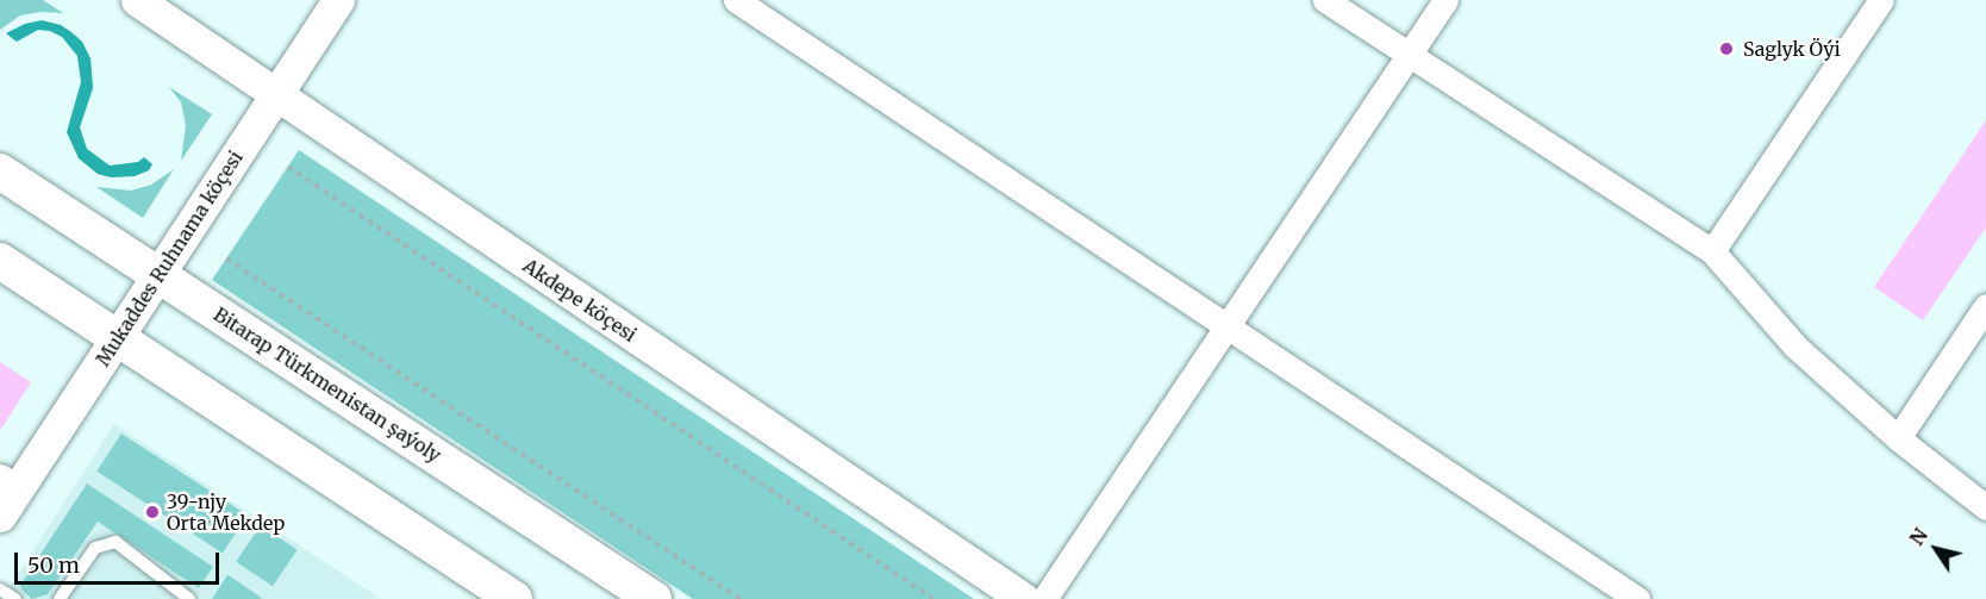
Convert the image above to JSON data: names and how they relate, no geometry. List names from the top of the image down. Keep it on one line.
{"streets":{"main road":["Bitarap Türkmenistan şaýoly"],"street":["Mukaddes Ruhnama köçesi","Akdepe köçesi"]},"crossings":[["Mukaddes Ruhnama köçesi","Akdepe köçesi"],["Mukaddes Ruhnama köçesi","Bitarap Türkmenistan şaýoly"]],"places":["Saglyk Öýi","39-njy Orta Mekdep"],"scale_bar":"50 m","north":"top left"}
